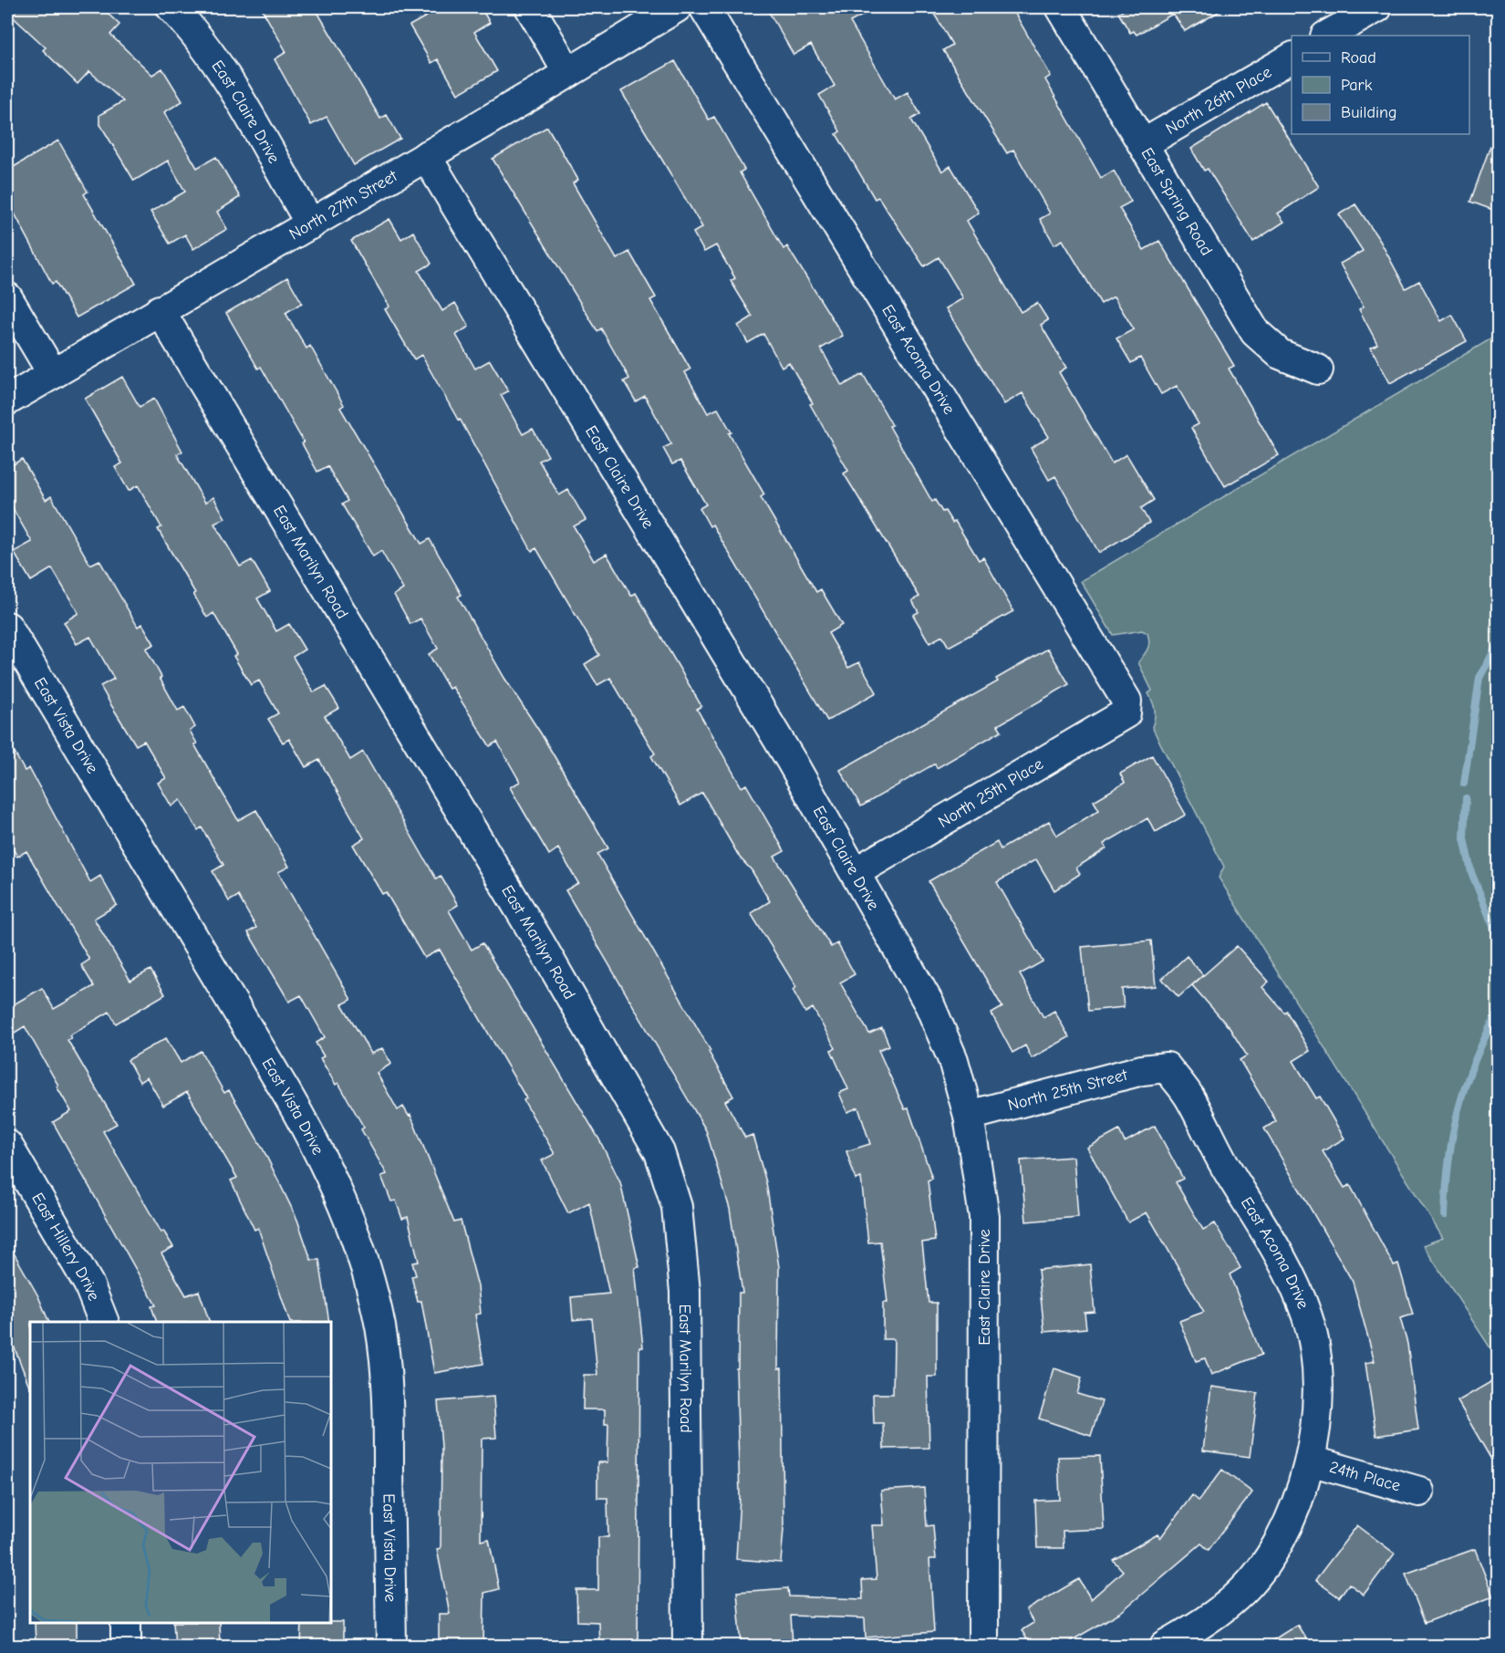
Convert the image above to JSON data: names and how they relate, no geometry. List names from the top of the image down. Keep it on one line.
{"streets":{"street":["North 26th Place","East Claire Drive","East Spring Road","North 27th Street","East Acoma Drive","East Marilyn Road","East Vista Drive","North 25th Place","North 25th Street","East Hillery Drive","24th Place"]},"crossings":[["North 26th Place","East Spring Road"],["East Claire Drive","North 27th Street"],["East Claire Drive","North 25th Place"],["East Claire Drive","North 25th Street"],["North 27th Street","East Marilyn Road"],["East Acoma Drive","North 25th Place"],["East Acoma Drive","North 25th Street"],["East Acoma Drive","24th Place"]],"legend":["Road","Park","Building"]}
